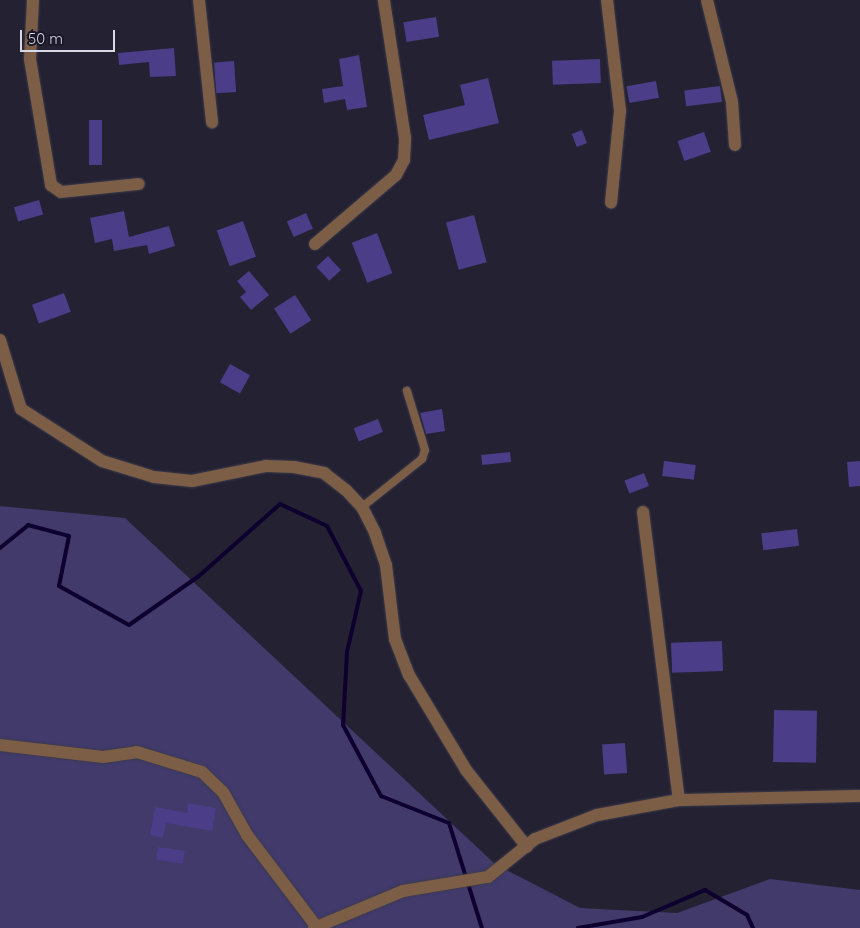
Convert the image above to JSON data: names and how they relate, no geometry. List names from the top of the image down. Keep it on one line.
{"scale_bar":"50 m"}
